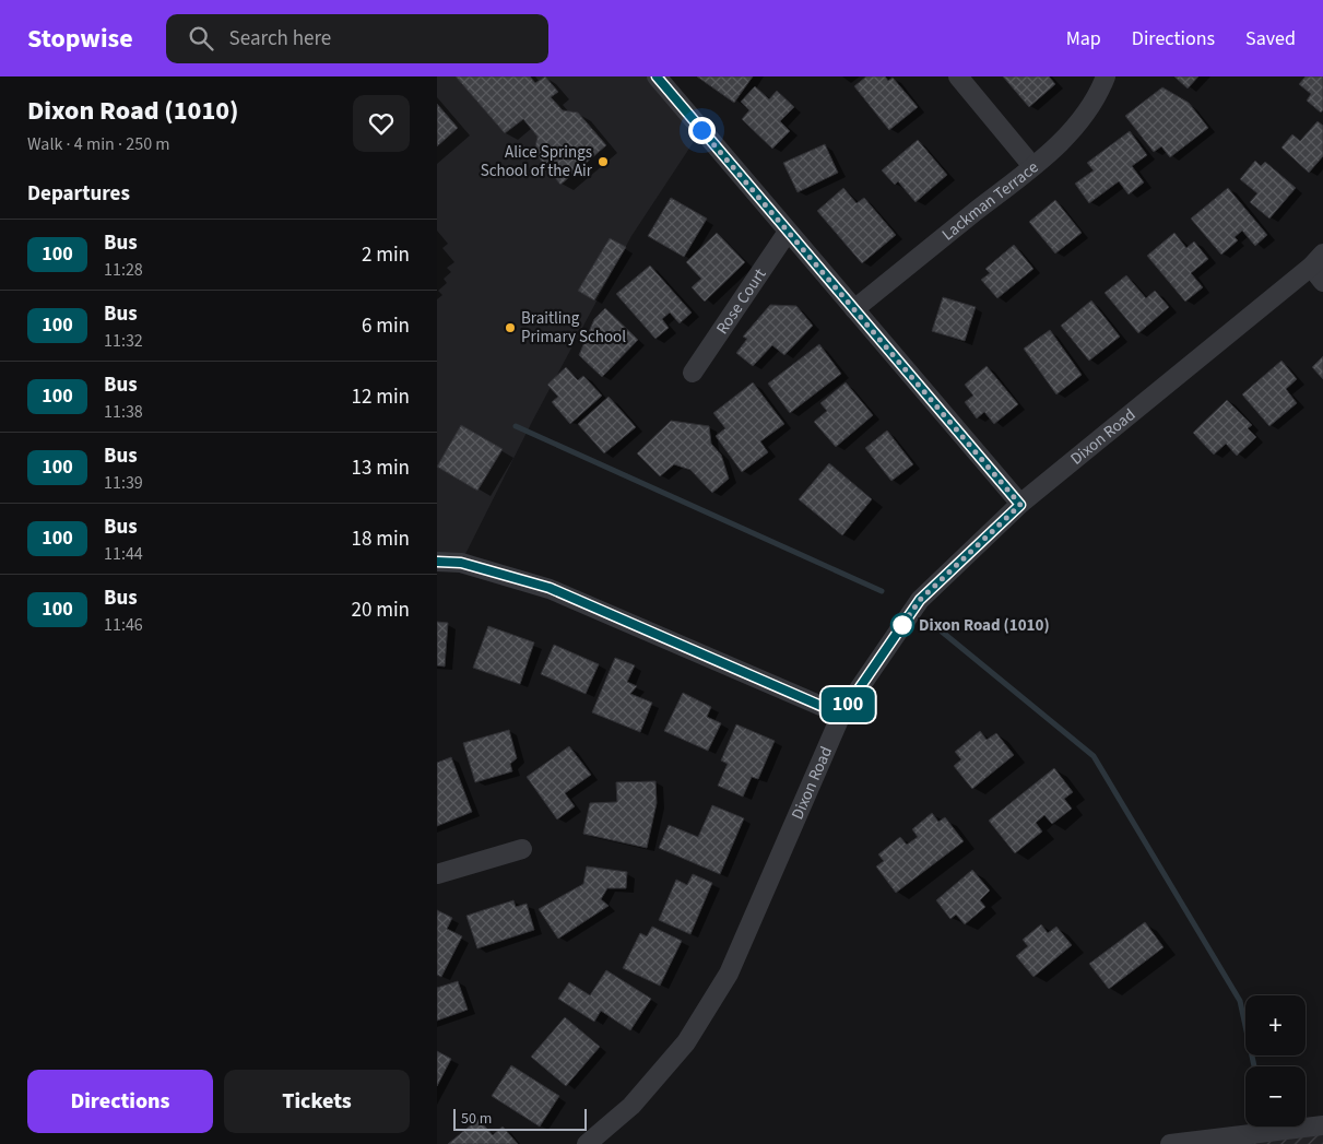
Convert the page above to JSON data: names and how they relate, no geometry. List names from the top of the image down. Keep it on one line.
{"streets":{"street":["Lackman Terrace","Rose Court","Dixon Road"]},"places":["Alice Springs School of the Air","Braitling Primary School","Dixon Road (1010)"],"lines":["bus line 100"],"scale_bar":"50 m","page":{"header":"Stopwise","search":"Search here","nav":["Map","Directions","Saved"],"heading":[["Dixon Road (1010)","Walk · 4 min · 250 m"],"Departures"],"on_map":"100","list":[{"mark":"100","name":"Bus","note":"11:28","value":"2 min"},{"mark":"100","name":"Bus","note":"11:32","value":"6 min"},{"mark":"100","name":"Bus","note":"11:38","value":"12 min"},{"mark":"100","name":"Bus","note":"11:39","value":"13 min"},{"mark":"100","name":"Bus","note":"11:44","value":"18 min"},{"mark":"100","name":"Bus","note":"11:46","value":"20 min"}],"map_buttons":["+","−"],"buttons":["Directions","Tickets"],"scale":"50 m"}}
